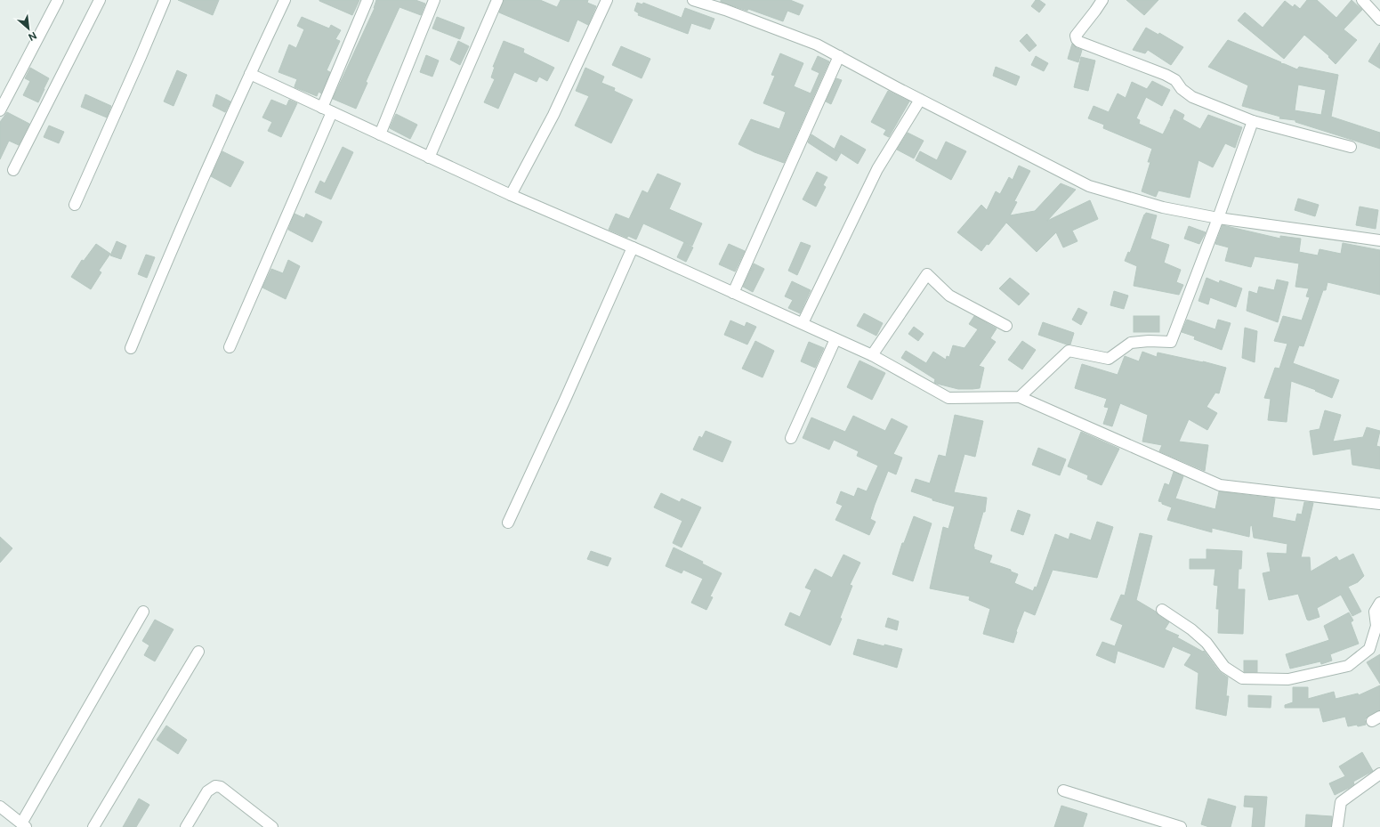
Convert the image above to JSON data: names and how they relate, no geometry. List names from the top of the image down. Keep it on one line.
{"north":"bottom right"}
